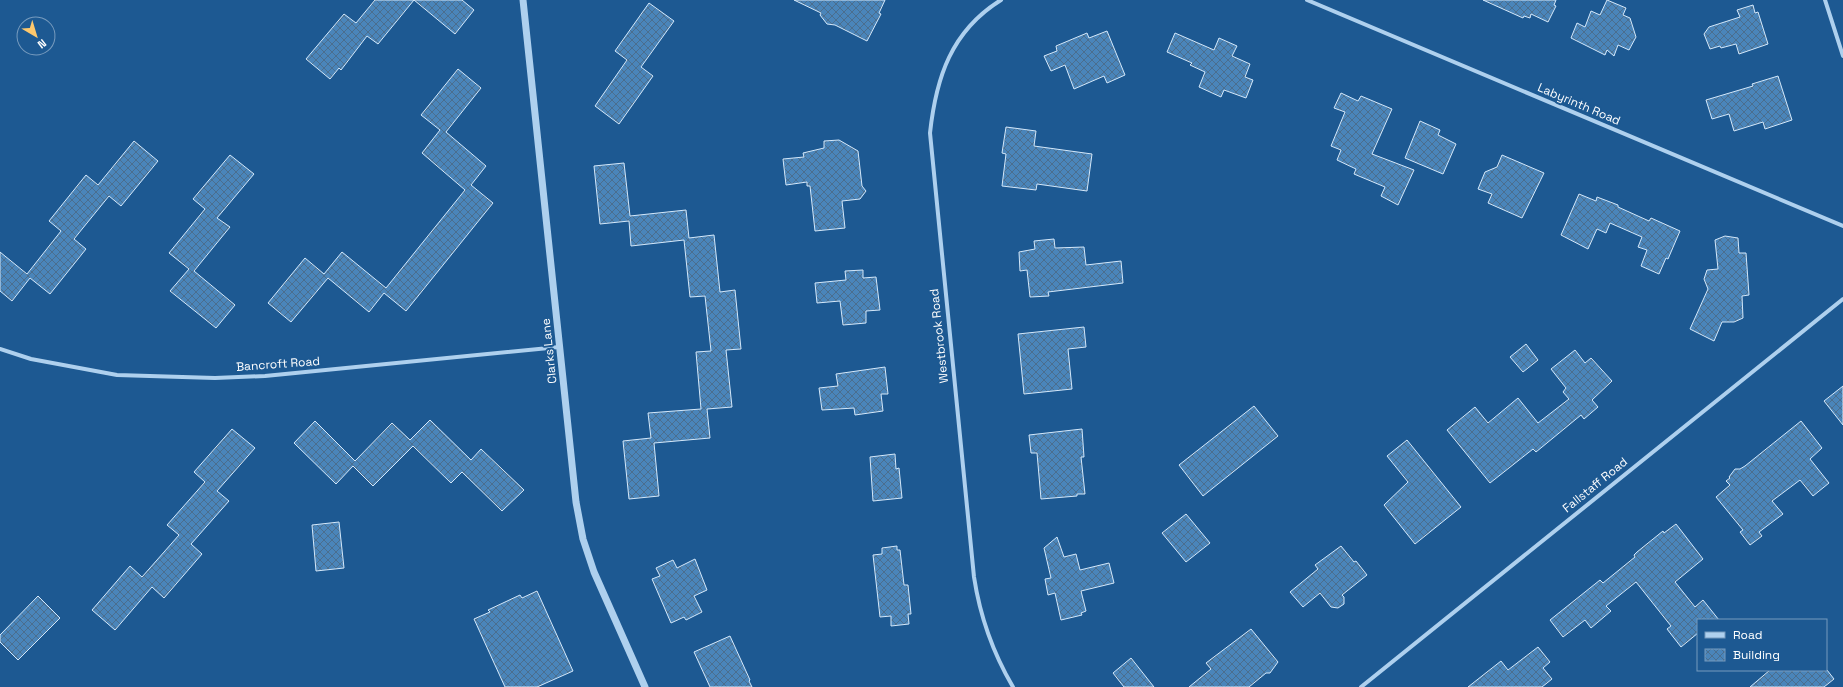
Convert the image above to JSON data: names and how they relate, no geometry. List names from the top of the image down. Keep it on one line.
{"streets":{"street":["Labyrinth Road","Westbrook Road","Clarks Lane","Bancroft Road","Fallstaff Road"]},"crossings":[["Clarks Lane","Bancroft Road"]],"legend":["Road","Building"],"north":"bottom right"}
